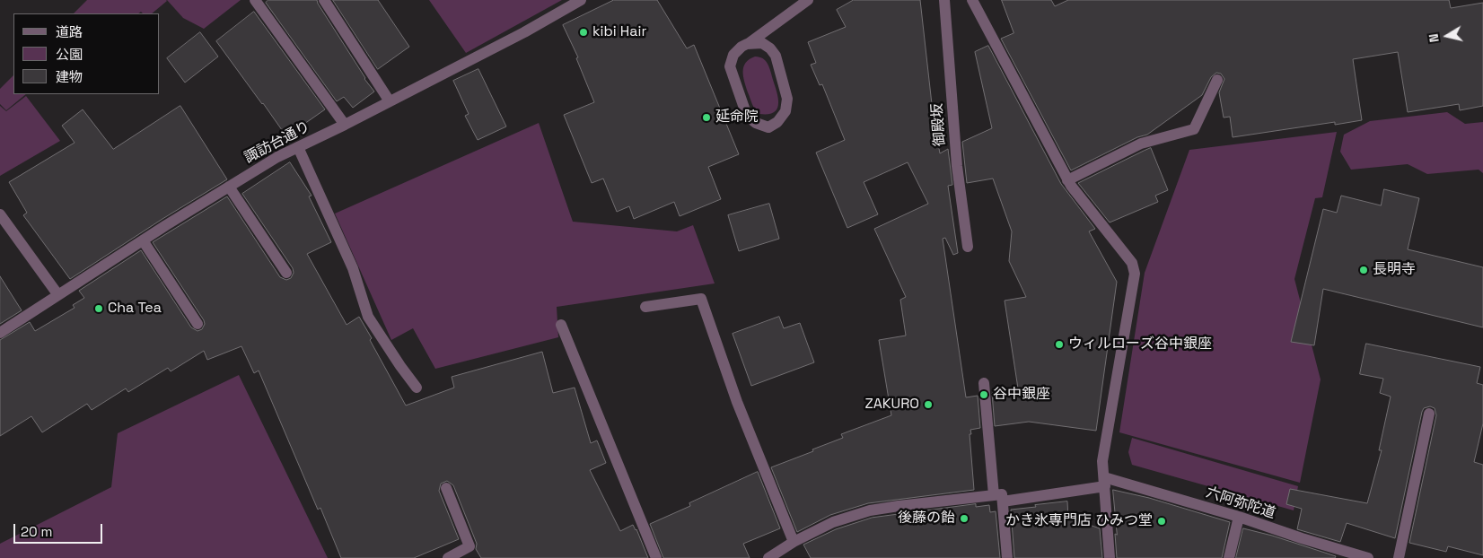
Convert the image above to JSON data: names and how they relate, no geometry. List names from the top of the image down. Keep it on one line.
{"streets":{"street":["御殿坂","諏訪台通り","六阿弥陀道"]},"places":["kibi Hair","延命院","長明寺","Cha Tea","ウィルローズ谷中銀座","谷中銀座","ZAKURO","後藤の飴","かき氷専門店 ひみつ堂"],"legend":["道路","公園","建物"],"scale_bar":"20 m","north":"left"}
